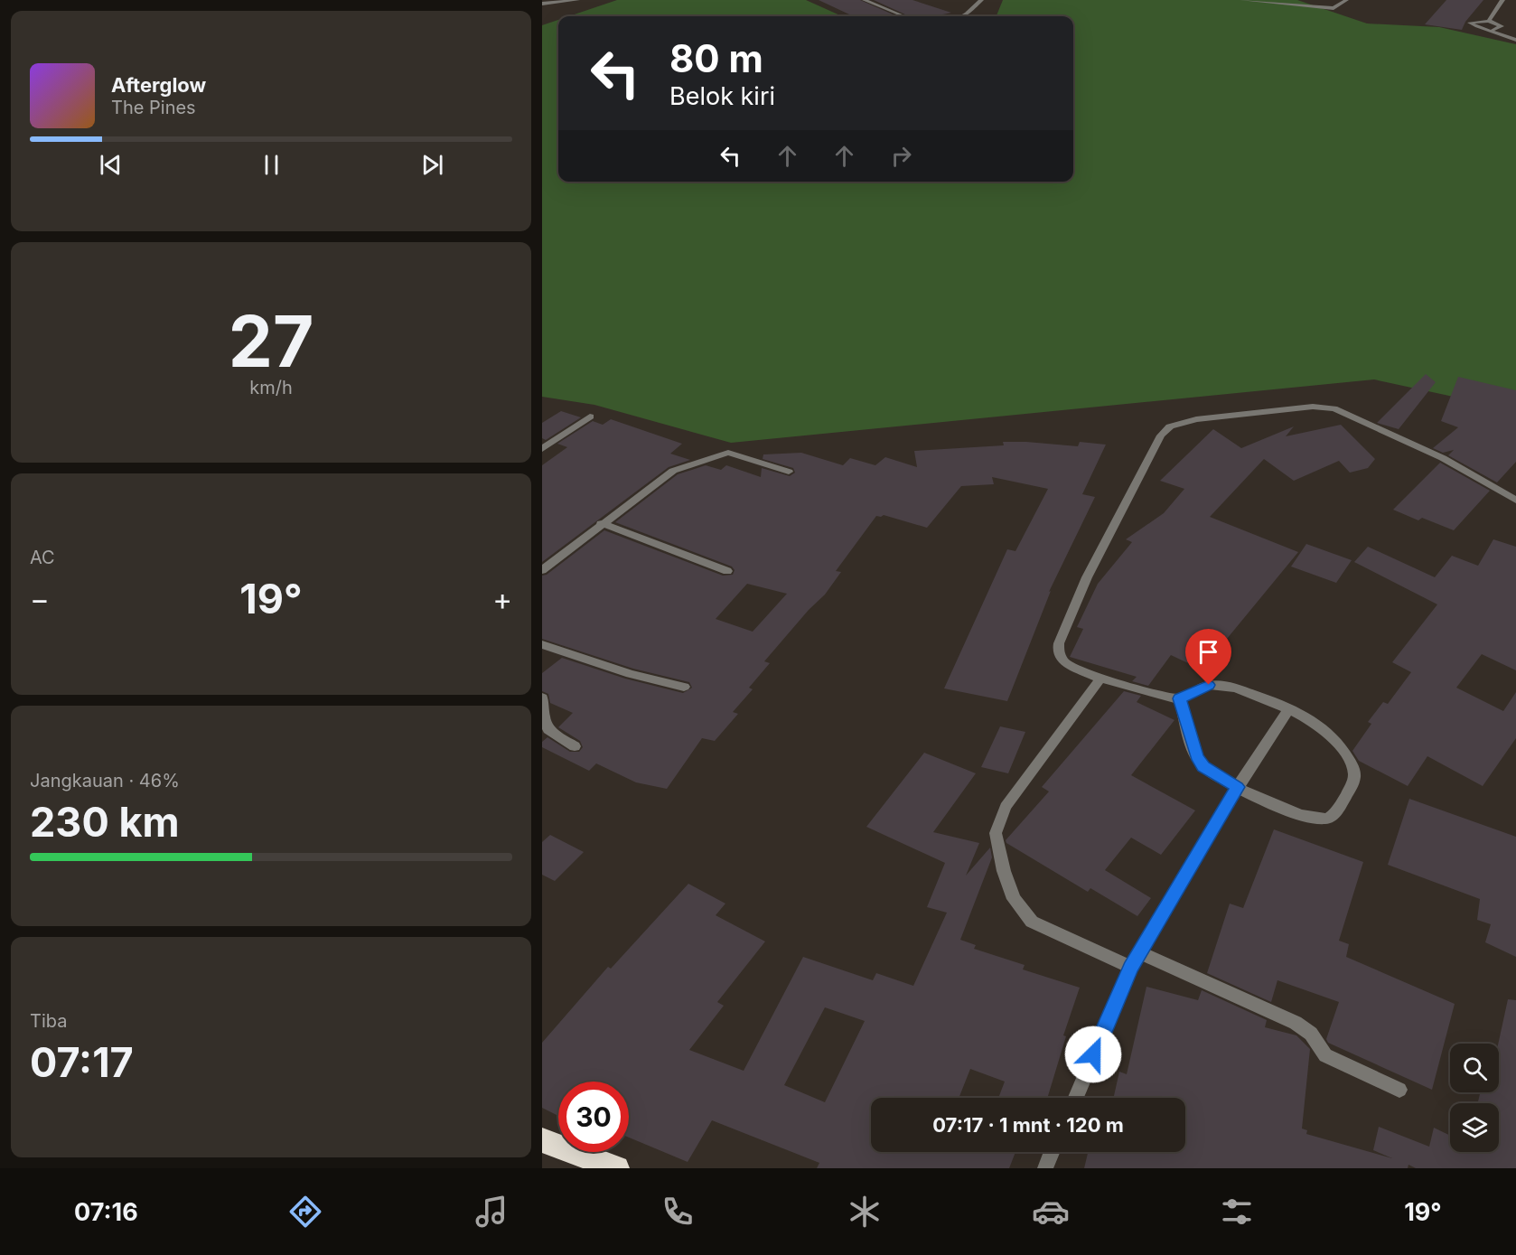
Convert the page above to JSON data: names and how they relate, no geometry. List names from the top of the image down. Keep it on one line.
{"page":{"turn":["80 m","Belok kiri"],"song":["Afterglow","The Pines"],"tile":[["27","km/h"],"AC",["Jangkauan · 46%","230 km"],["Tiba","07:17"]],"heat":["−","19°","+"],"limit":"30","trip":"07:17 · 1 mnt · 120 m","tabs":["07:16","19°"]}}
